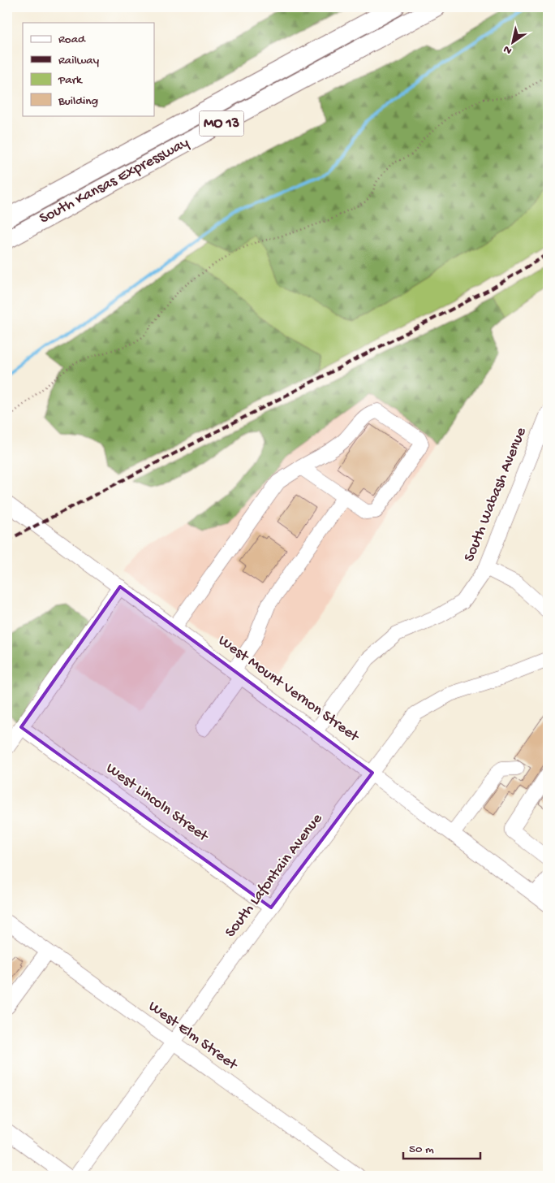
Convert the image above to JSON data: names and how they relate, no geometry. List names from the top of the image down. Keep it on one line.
{"streets":{"main road":["MO 13","South Kansas Expressway"],"street":["South Wabash Avenue","West Mount Vernon Street","West Lincoln Street","South Lafontain Avenue","West Elm Street"]},"crossings":[["South Wabash Avenue","West Mount Vernon Street"],["West Mount Vernon Street","South Lafontain Avenue"],["West Lincoln Street","South Lafontain Avenue"],["South Lafontain Avenue","West Elm Street"]],"legend":["Road","Railway","Park","Building"],"scale_bar":"50 m","north":"bottom left"}
